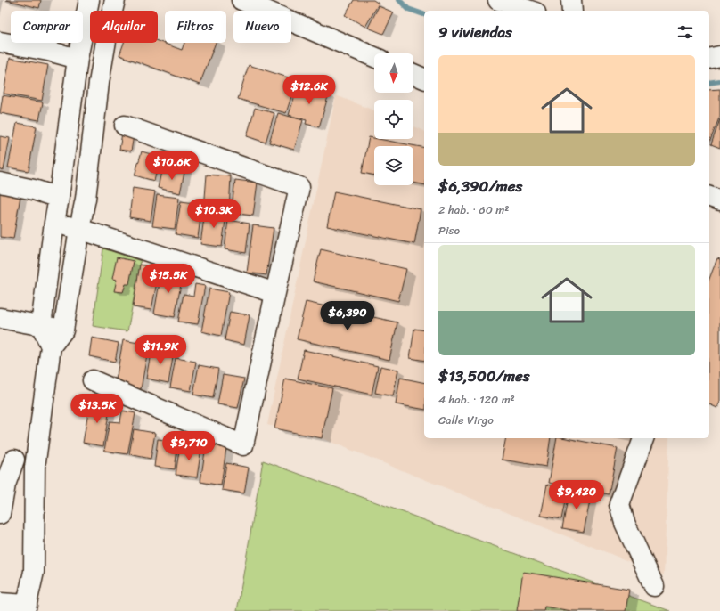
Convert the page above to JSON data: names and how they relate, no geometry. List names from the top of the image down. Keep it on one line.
{"north":"bottom","page":{"chip":["Comprar","Alquilar","Filtros","Nuevo"],"heading":"9 viviendas","list":[{"name":"$6,390/mes","note":"2 hab. · 60 m² · Piso"},{"name":"$13,500/mes","note":"4 hab. · 120 m² · Calle Virgo"}],"price":["$12.6K","$10.6K","$10.3K","$15.5K","$6,390","$11.9K","$13.5K","$9,710","$9,420"]}}
